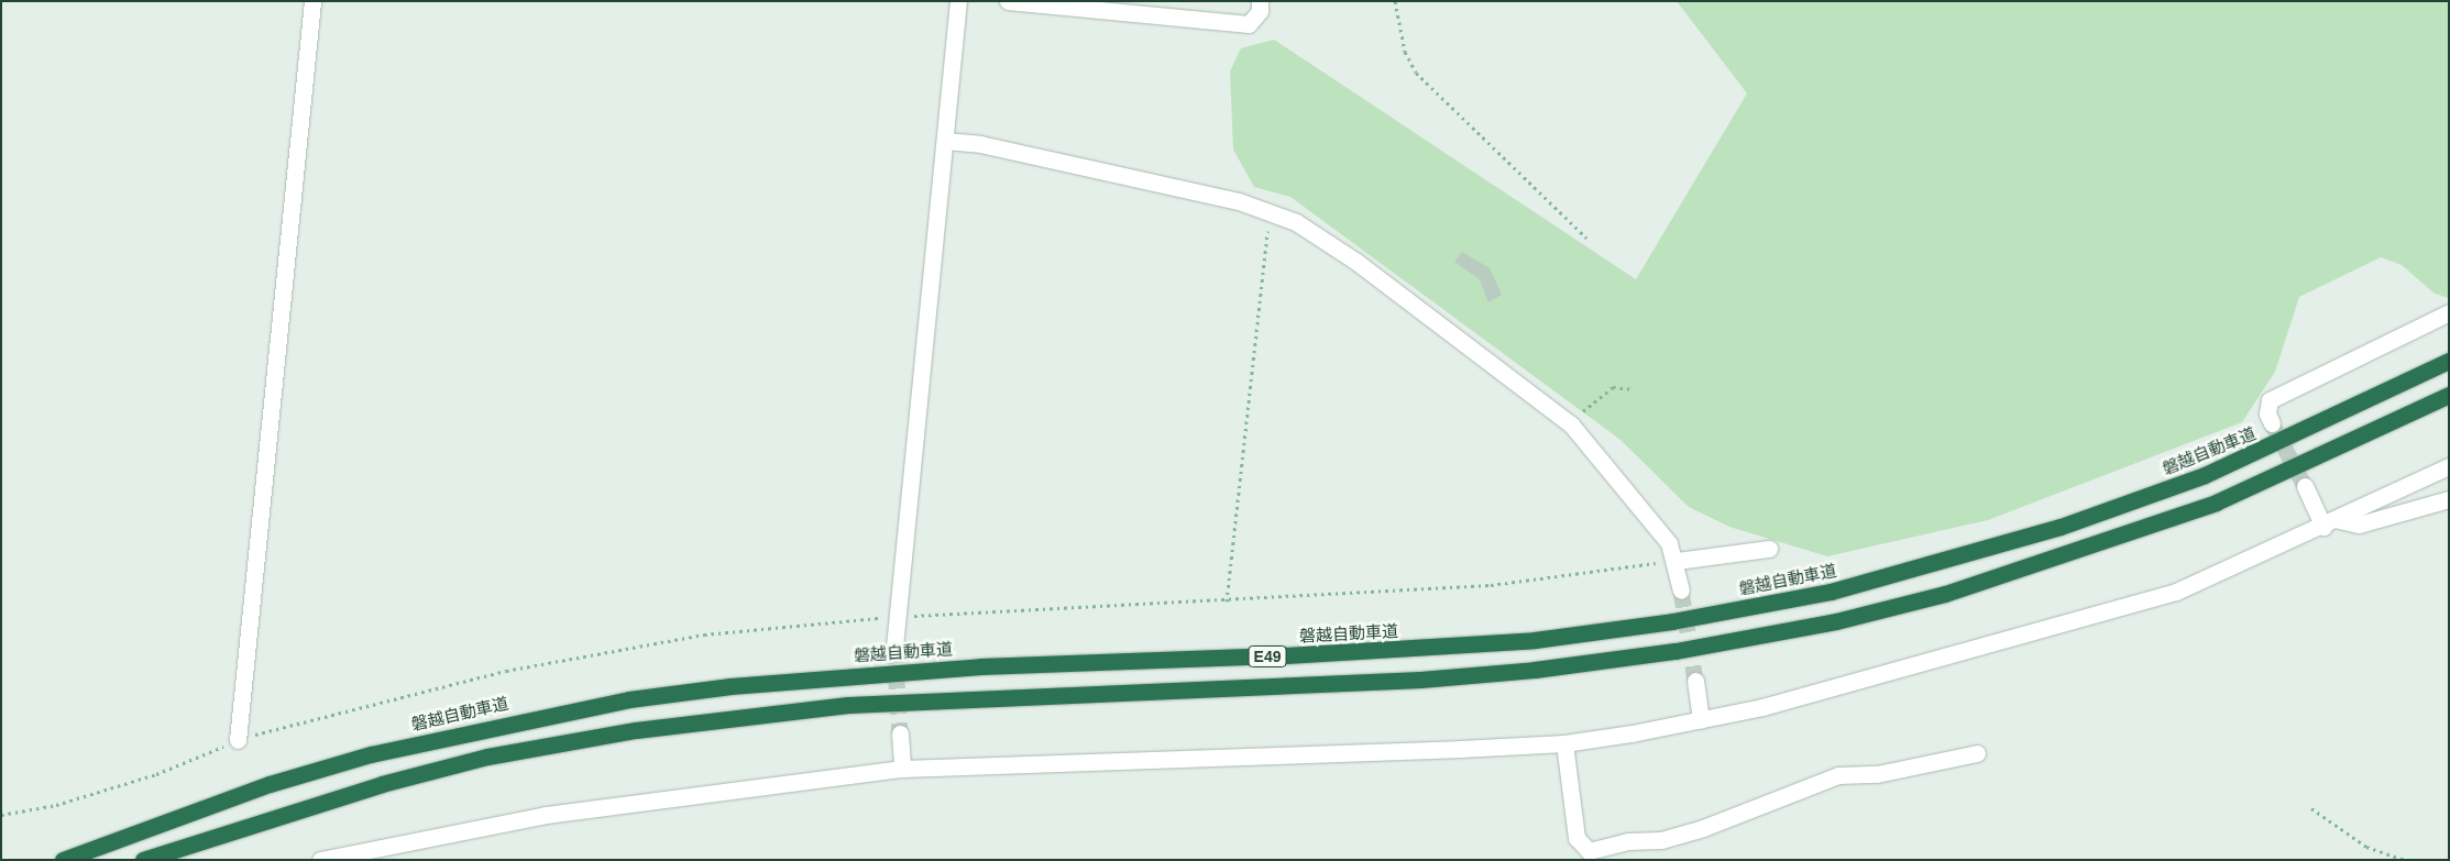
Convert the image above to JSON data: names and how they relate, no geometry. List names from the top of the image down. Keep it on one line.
{"streets":{"highway":["磐越自動車道","E49"]}}
